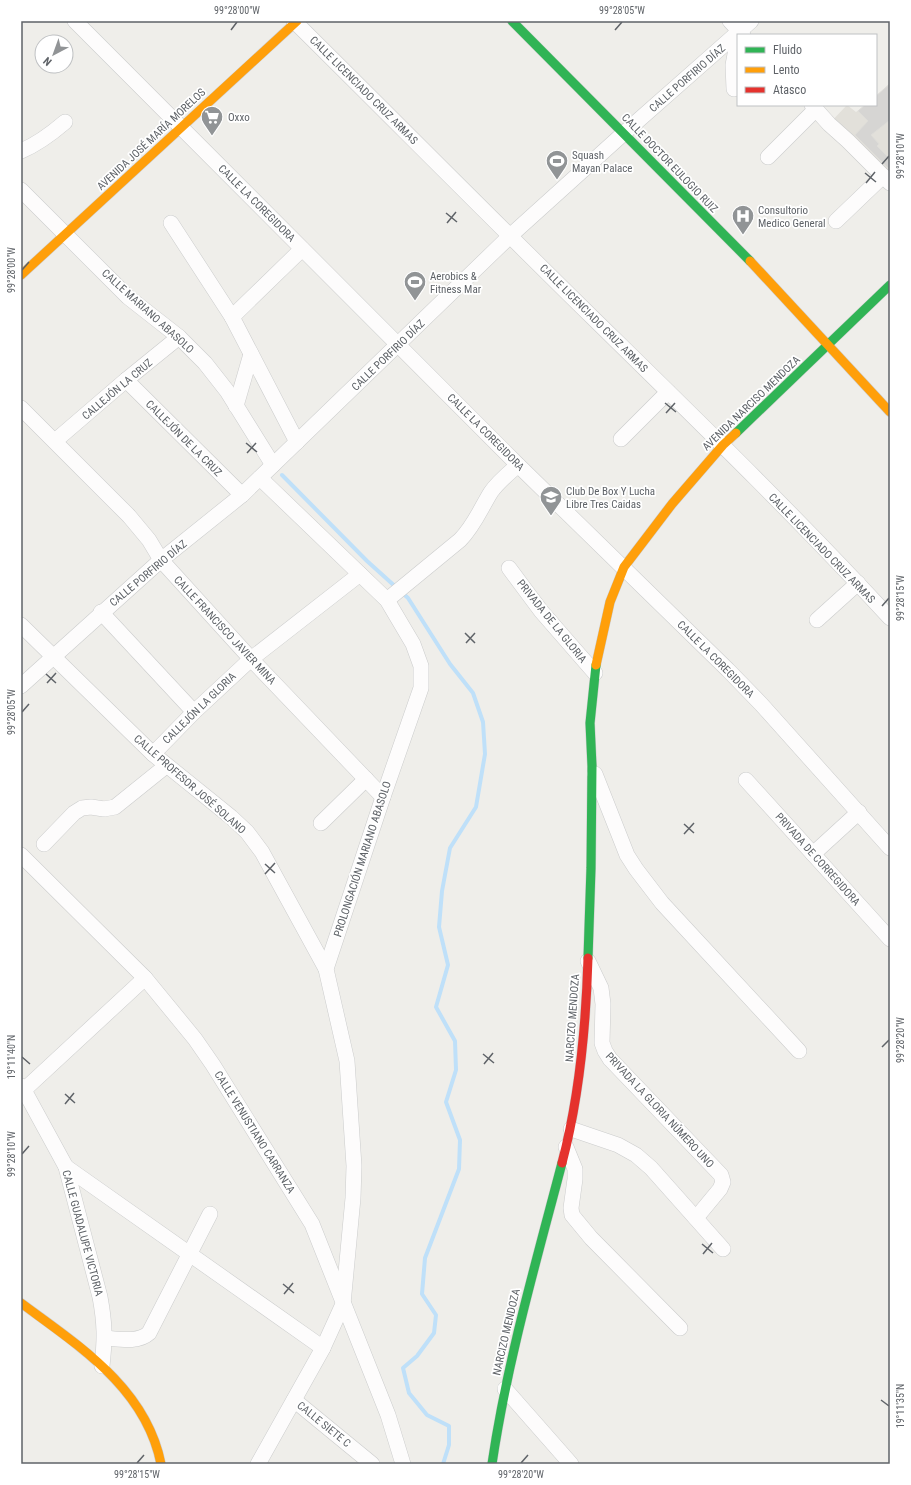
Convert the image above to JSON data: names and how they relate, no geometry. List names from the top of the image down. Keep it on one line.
{"streets":{"street":["CALLE PORFIRIO DÍAZ","CALLE LICENCIADO CRUZ ARMAS","AVENIDA JOSÉ MARÍA MORELOS","CALLE DOCTOR EULOGIO RUIZ","CALLE LA COREGIDORA","CALLE MARIANO ABASOLO","CALLEJÓN LA CRUZ","AVENIDA NARCISO MENDOZA","CALLEJÓN DE LA CRUZ","PRIVADA DE LA GLORIA","CALLE FRANCISCO JAVIER MINA","CALLEJÓN LA GLORIA","CALLE PROFESOR JOSÉ SOLANO","PROLONGACIÓN MARIANO ABASOLO","PRIVADA DE CORREGIDORA","NARCIZO MENDOZA","PRIVADA LA GLORIA NÚMERO UNO","CALLE VENUSTIANO CARRANZA","CALLE GUADALUPE VICTORIA","CALLE SIETE C"]},"crossings":[["CALLE PORFIRIO DÍAZ","CALLE LICENCIADO CRUZ ARMAS"],["CALLE PORFIRIO DÍAZ","CALLE DOCTOR EULOGIO RUIZ"],["CALLE PORFIRIO DÍAZ","CALLE LA COREGIDORA"],["CALLE PORFIRIO DÍAZ","CALLE MARIANO ABASOLO"],["CALLE PORFIRIO DÍAZ","CALLEJÓN DE LA CRUZ"],["CALLE PORFIRIO DÍAZ","CALLE FRANCISCO JAVIER MINA"],["CALLE PORFIRIO DÍAZ","CALLE PROFESOR JOSÉ SOLANO"],["CALLE PORFIRIO DÍAZ","PROLONGACIÓN MARIANO ABASOLO"],["CALLE LICENCIADO CRUZ ARMAS","AVENIDA JOSÉ MARÍA MORELOS"],["CALLE LICENCIADO CRUZ ARMAS","AVENIDA NARCISO MENDOZA"],["AVENIDA JOSÉ MARÍA MORELOS","CALLE LA COREGIDORA"],["AVENIDA JOSÉ MARÍA MORELOS","CALLE MARIANO ABASOLO"],["CALLE DOCTOR EULOGIO RUIZ","AVENIDA NARCISO MENDOZA"],["CALLE LA COREGIDORA","AVENIDA NARCISO MENDOZA"],["CALLE LA COREGIDORA","NARCIZO MENDOZA"],["CALLE MARIANO ABASOLO","CALLEJÓN LA CRUZ"],["CALLEJÓN LA CRUZ","CALLEJÓN DE LA CRUZ"],["CALLEJÓN LA CRUZ","CALLE FRANCISCO JAVIER MINA"],["AVENIDA NARCISO MENDOZA","NARCIZO MENDOZA"],["PRIVADA DE LA GLORIA","NARCIZO MENDOZA"],["CALLE FRANCISCO JAVIER MINA","CALLEJÓN LA GLORIA"],["CALLE FRANCISCO JAVIER MINA","PROLONGACIÓN MARIANO ABASOLO"],["CALLEJÓN LA GLORIA","CALLE PROFESOR JOSÉ SOLANO"],["CALLEJÓN LA GLORIA","PROLONGACIÓN MARIANO ABASOLO"],["CALLE PROFESOR JOSÉ SOLANO","PROLONGACIÓN MARIANO ABASOLO"],["NARCIZO MENDOZA","PRIVADA LA GLORIA NÚMERO UNO"]],"places":{"supermarket":["Oxxo"],"sports":["Squash Mayan Palace","Aerobics & Fitness Mar"],"hospital":["Consultorio Medico General"],"school or university":["Club De Box Y Lucha Libre Tres Caidas"]},"legend":["Fluido","Lento","Atasco"],"north":"bottom left","coordinates":["99°28'00\"W","99°28'05\"W","99°28'10\"W","99°28'15\"W","99°28'20\"W","19°11'40\"N","19°11'35\"N"]}
